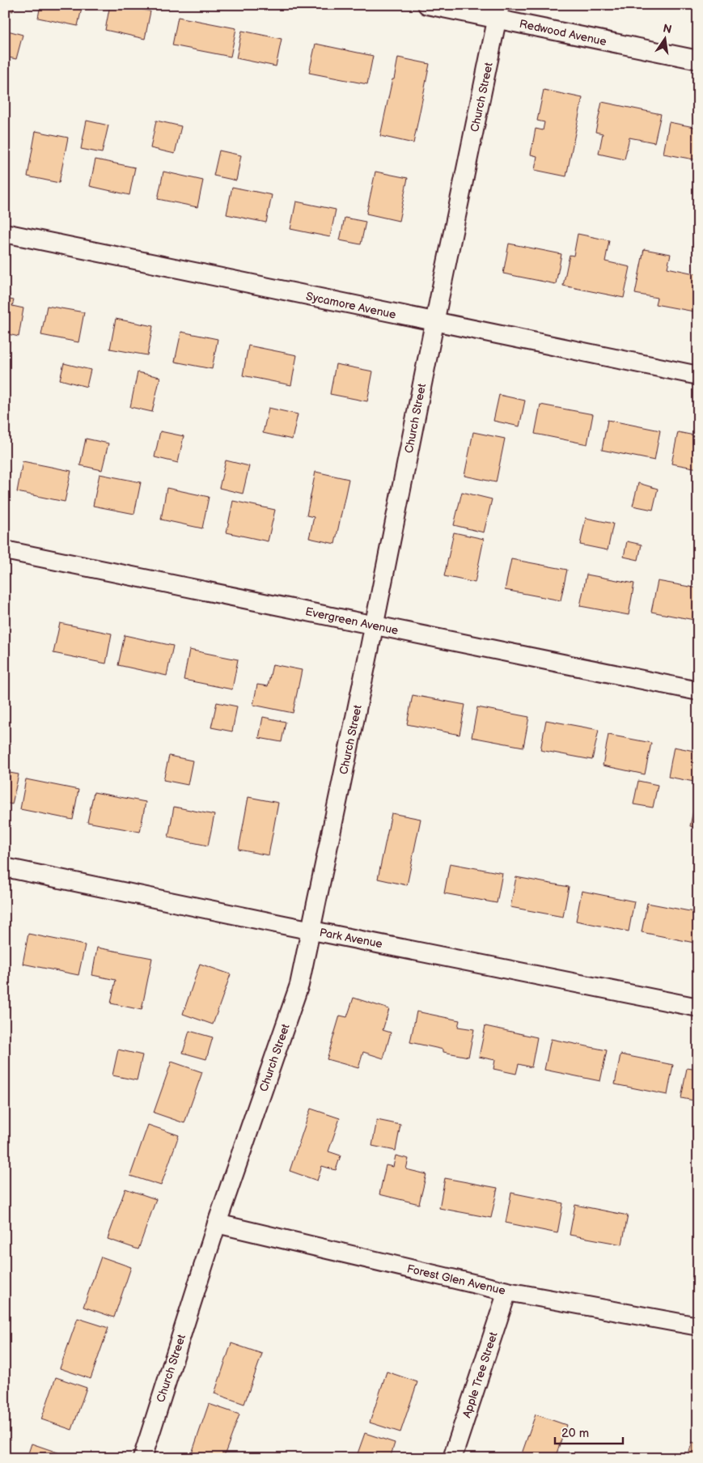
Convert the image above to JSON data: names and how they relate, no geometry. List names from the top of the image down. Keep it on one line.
{"streets":{"street":["Redwood Avenue","Church Street","Sycamore Avenue","Evergreen Avenue","Park Avenue","Forest Glen Avenue","Apple Tree Street"]},"crossings":[["Redwood Avenue","Church Street"],["Church Street","Sycamore Avenue"],["Church Street","Evergreen Avenue"],["Church Street","Park Avenue"],["Church Street","Forest Glen Avenue"],["Forest Glen Avenue","Apple Tree Street"]],"scale_bar":"20 m","north":"top"}
